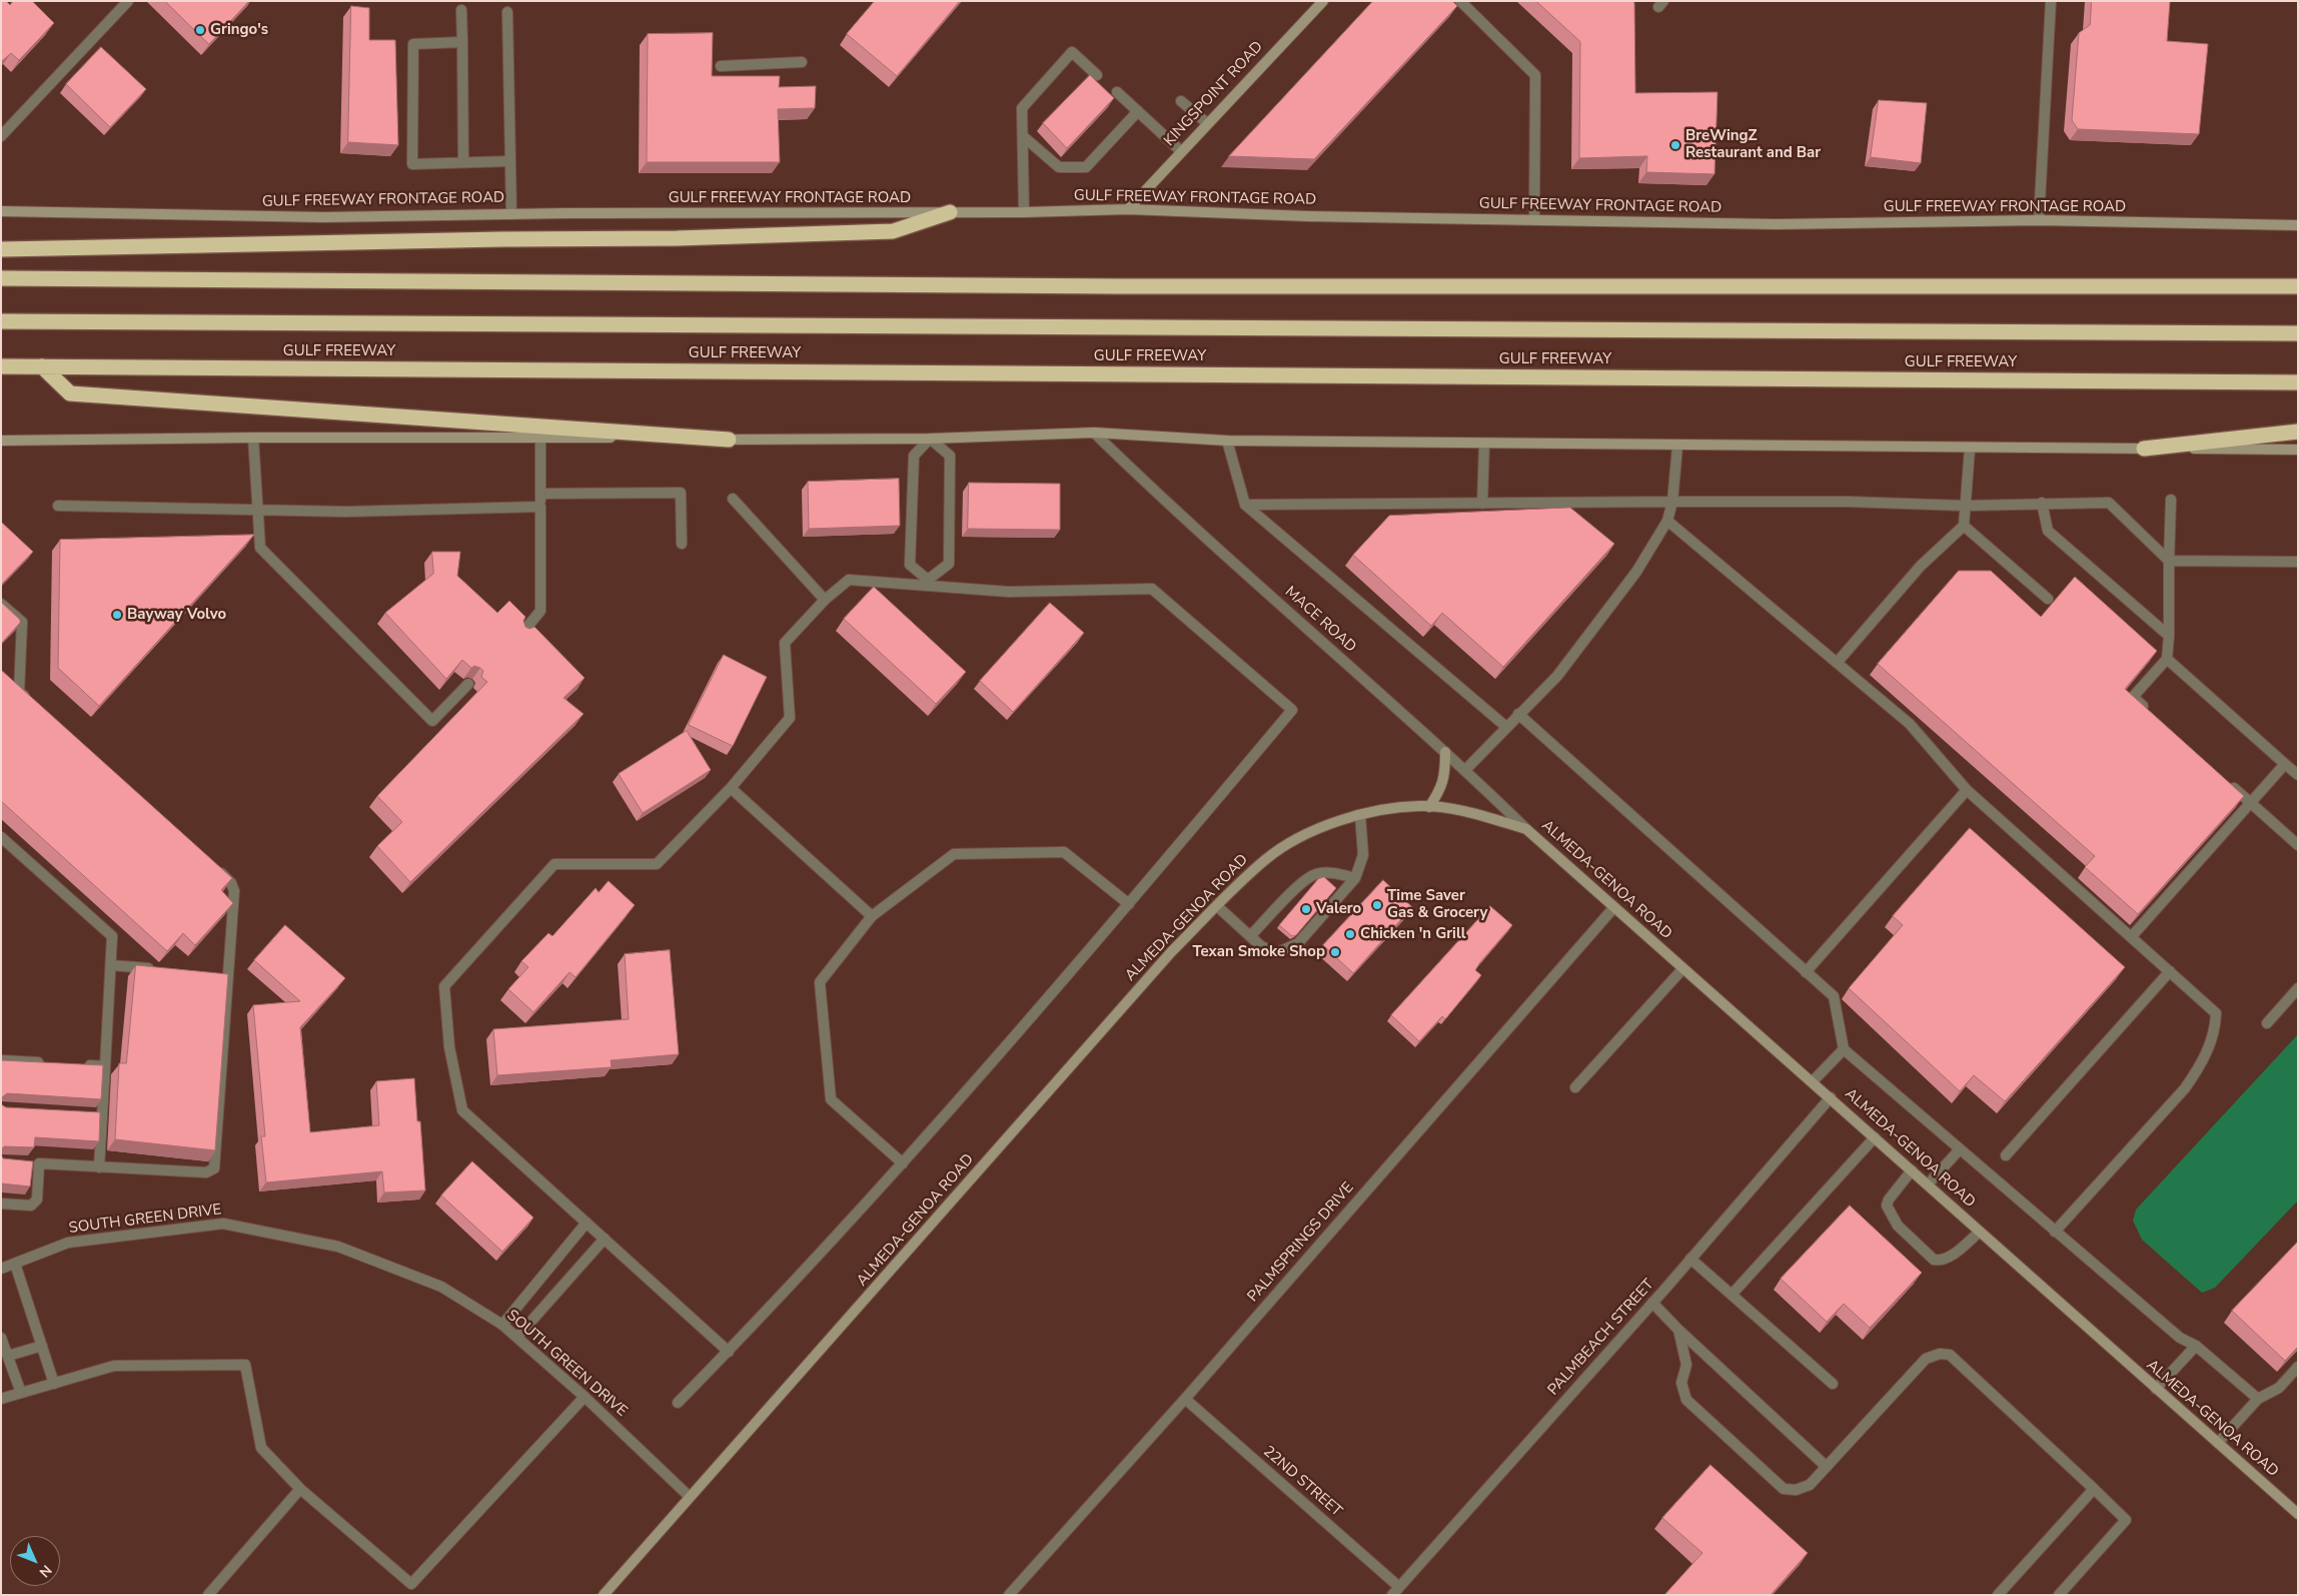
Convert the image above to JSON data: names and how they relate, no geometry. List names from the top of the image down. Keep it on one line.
{"streets":{"highway":["GULF FREEWAY"],"main road":["KINGSPOINT ROAD","GULF FREEWAY FRONTAGE ROAD","ALMEDA-GENOA ROAD"],"street":["MACE ROAD","SOUTH GREEN DRIVE","PALMSPRINGS DRIVE","PALMBEACH STREET","22ND STREET"]},"crossings":[["KINGSPOINT ROAD","GULF FREEWAY FRONTAGE ROAD"],["MACE ROAD","ALMEDA-GENOA ROAD"],["ALMEDA-GENOA ROAD","SOUTH GREEN DRIVE"],["ALMEDA-GENOA ROAD","PALMSPRINGS DRIVE"],["ALMEDA-GENOA ROAD","PALMBEACH STREET"],["PALMSPRINGS DRIVE","22ND STREET"],["PALMBEACH STREET","22ND STREET"]],"places":["Gringo's","BreWingZ Restaurant and Bar","Bayway Volvo","Time Saver Gas & Grocery","Valero","Chicken 'n Grill","Texan Smoke Shop"],"north":"bottom right"}
